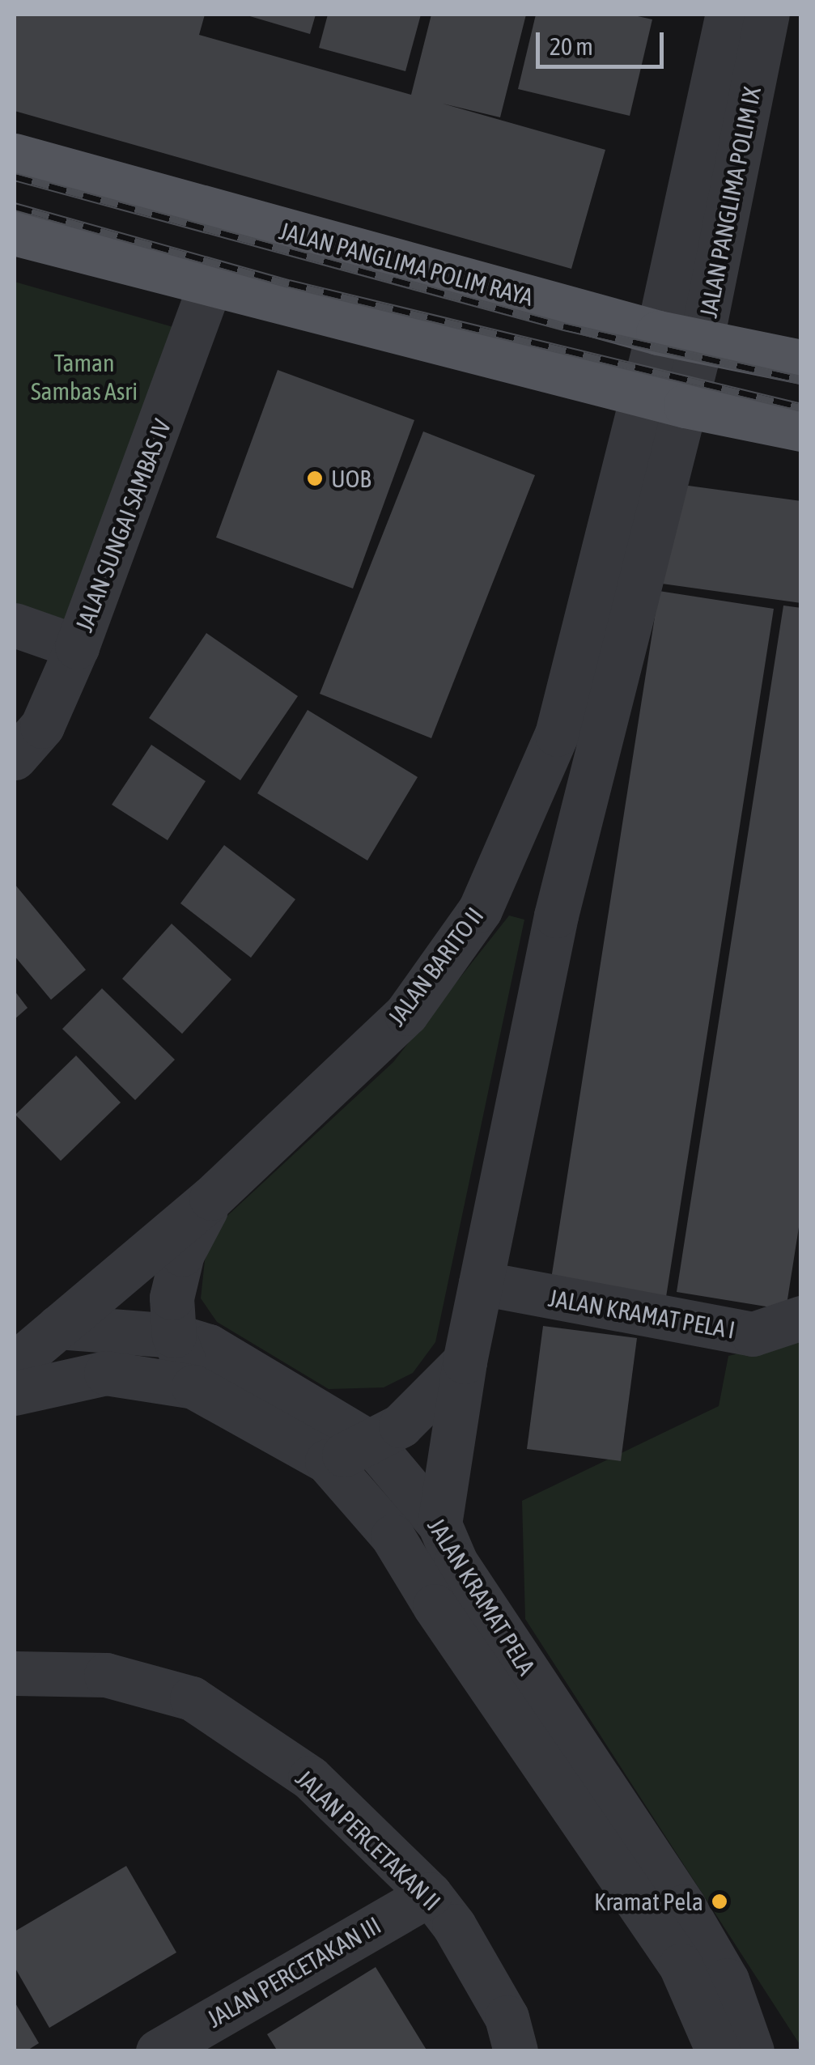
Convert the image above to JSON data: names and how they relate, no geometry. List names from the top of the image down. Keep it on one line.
{"streets":{"main road":["JALAN PANGLIMA POLIM RAYA"],"street":["JALAN PANGLIMA POLIM IX","JALAN SUNGAI SAMBAS IV","JALAN BARITO II","JALAN KRAMAT PELA I","JALAN KRAMAT PELA","JALAN PERCETAKAN II","JALAN PERCETAKAN III"]},"crossings":[["JALAN PANGLIMA POLIM IX","JALAN PANGLIMA POLIM RAYA"],["JALAN PANGLIMA POLIM IX","JALAN BARITO II"],["JALAN PANGLIMA POLIM RAYA","JALAN BARITO II"],["JALAN BARITO II","JALAN KRAMAT PELA"],["JALAN PERCETAKAN II","JALAN PERCETAKAN III"]],"parks":["Taman Sambas Asri"],"places":["UOB","Kramat Pela"],"scale_bar":"20 m"}
